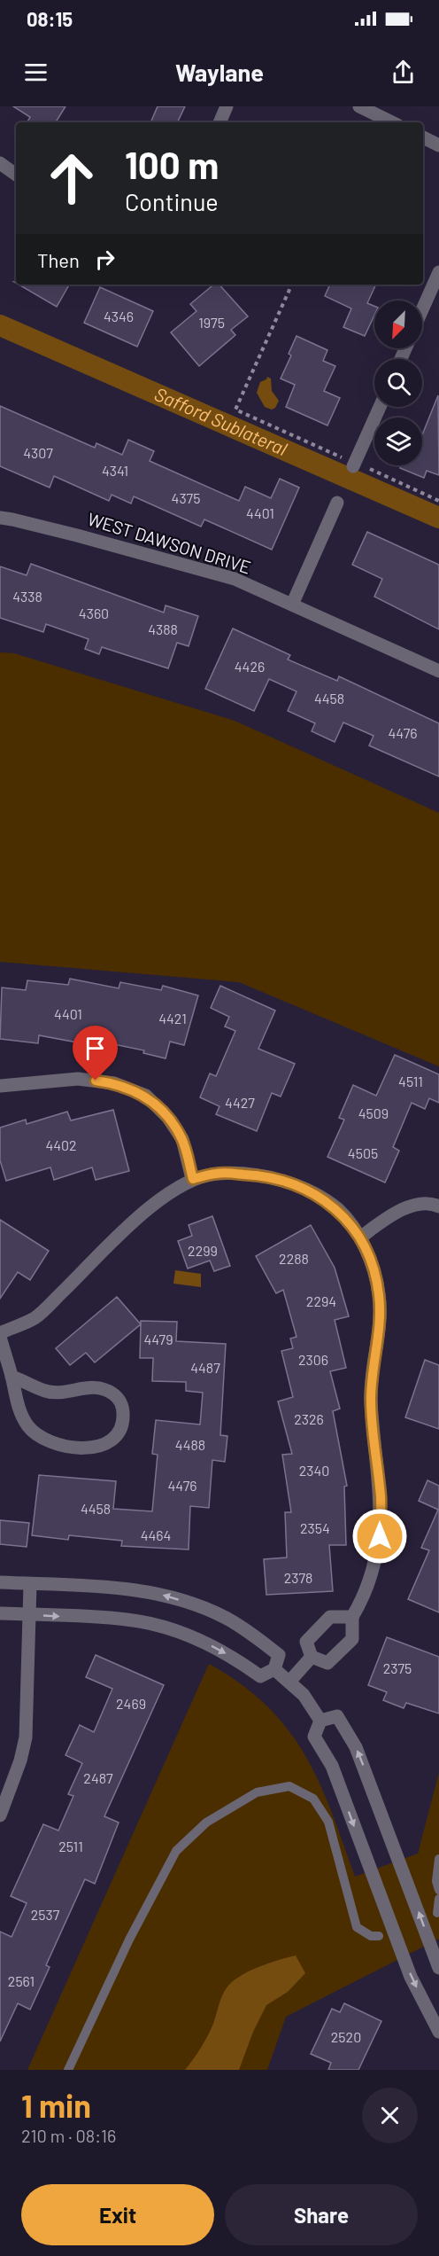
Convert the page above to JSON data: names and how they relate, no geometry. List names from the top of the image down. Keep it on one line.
{"streets":{"street":["WEST DAWSON DRIVE"]},"water":["Safford Sublateral"],"house_numbers":["4346","1975","4307","4341","4375","4401","4338","4360","4388","4426","4458","4476","4401","4421","4511","4427","4509","4402","4505","2299","2288","2294","4479","2306","4487","2326","4488","2340","4476","4458","2354","4464","2378","2375","2469","2487","2511","2537","2561","2520"],"north":"bottom left","page":{"status":"08:15","header":"Waylane","turn":["100 m","Continue"],"then":"Then","heading":["1 min","210 m · 08:16"],"buttons":["Exit","Share"]}}
